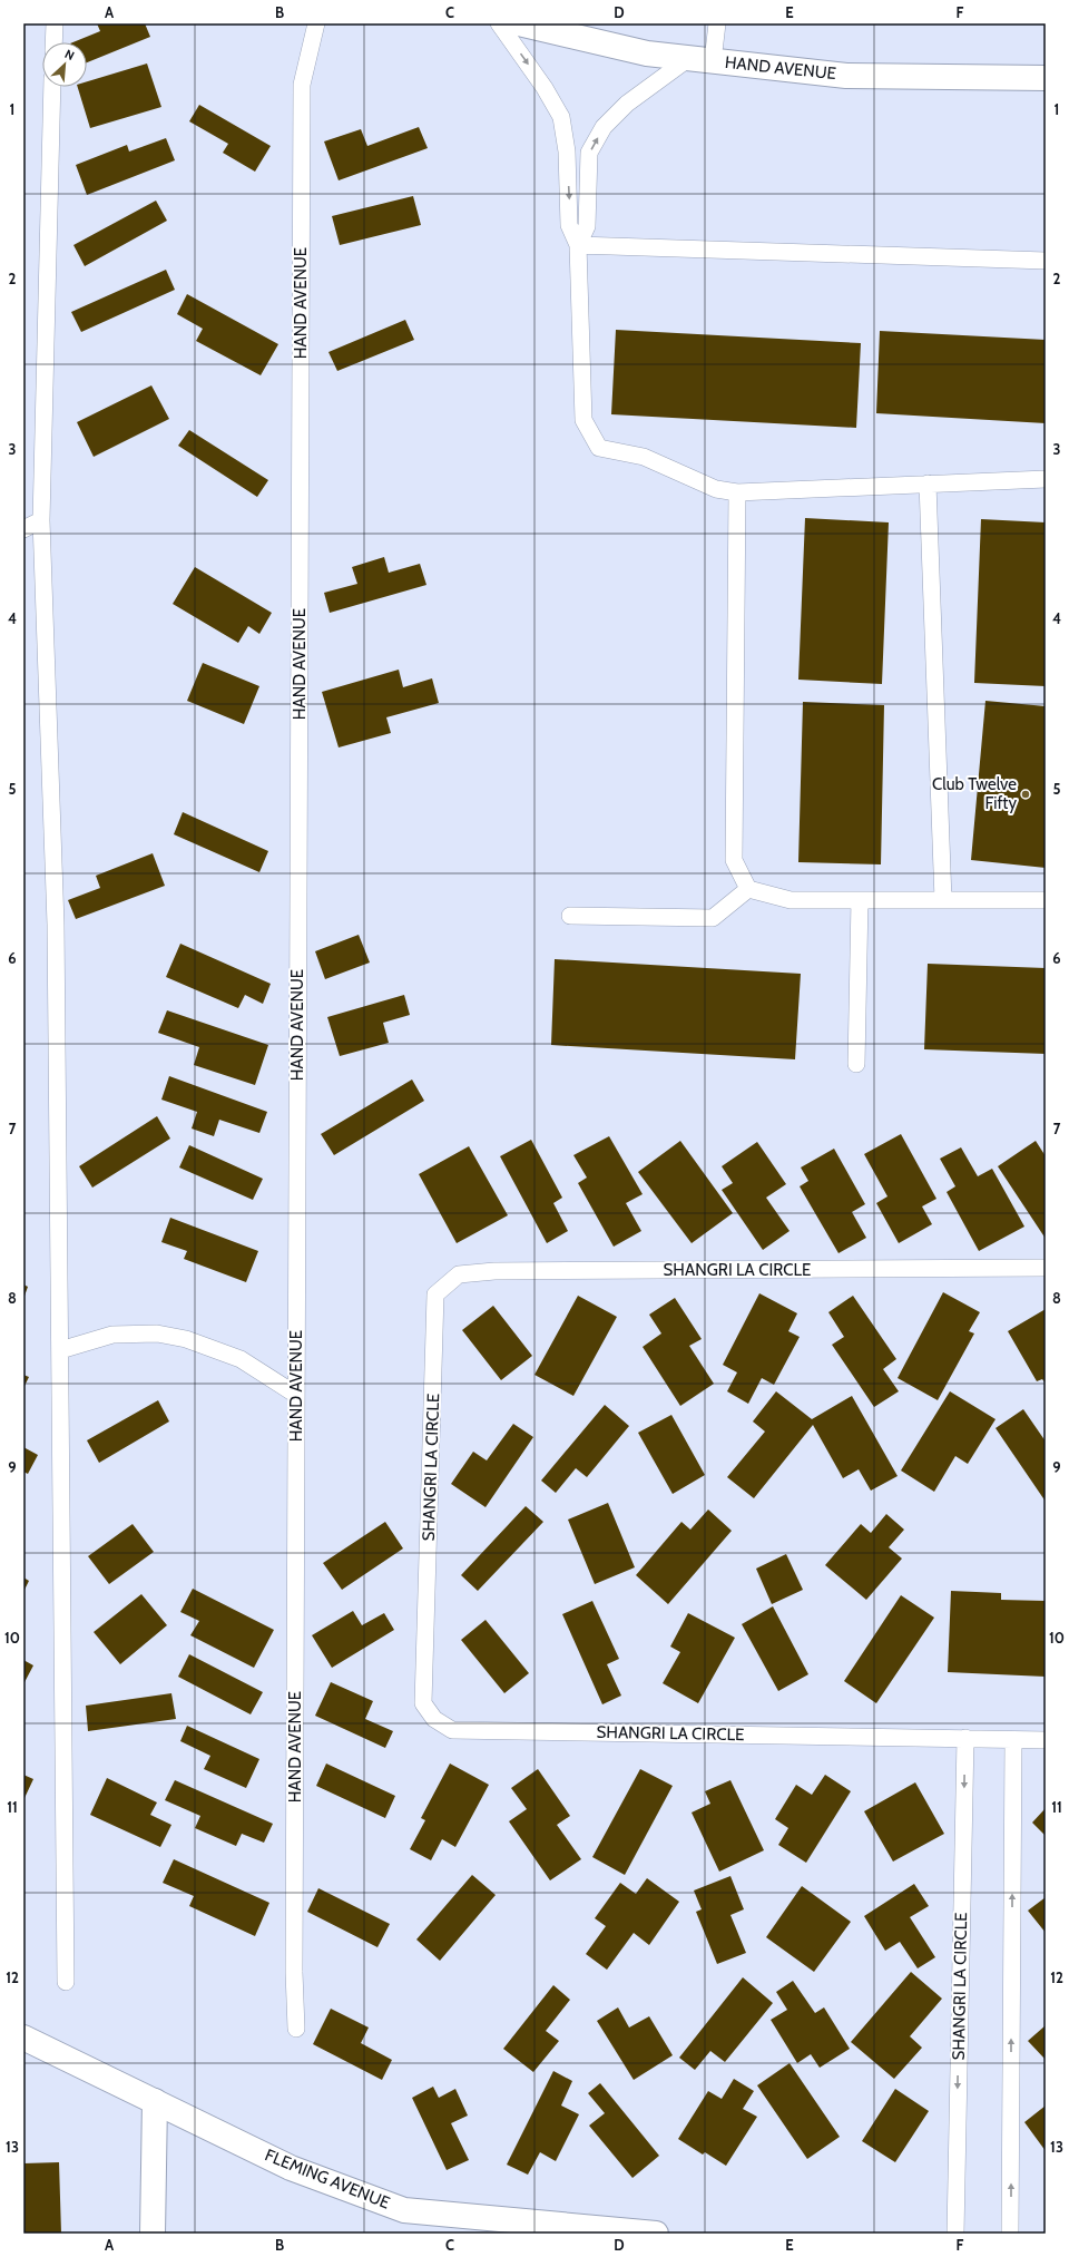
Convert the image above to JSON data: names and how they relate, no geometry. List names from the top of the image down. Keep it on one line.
{"streets":{"street":["HAND AVENUE","FLEMING AVENUE"],"lane":["SHANGRI LA CIRCLE"]},"places":["Club Twelve Fifty"],"north":"top right","grid":{"columns":["A","B","C","D","E","F"],"rows":["1","2","3","4","5","6","7","8","9","10","11","12","13"]}}
